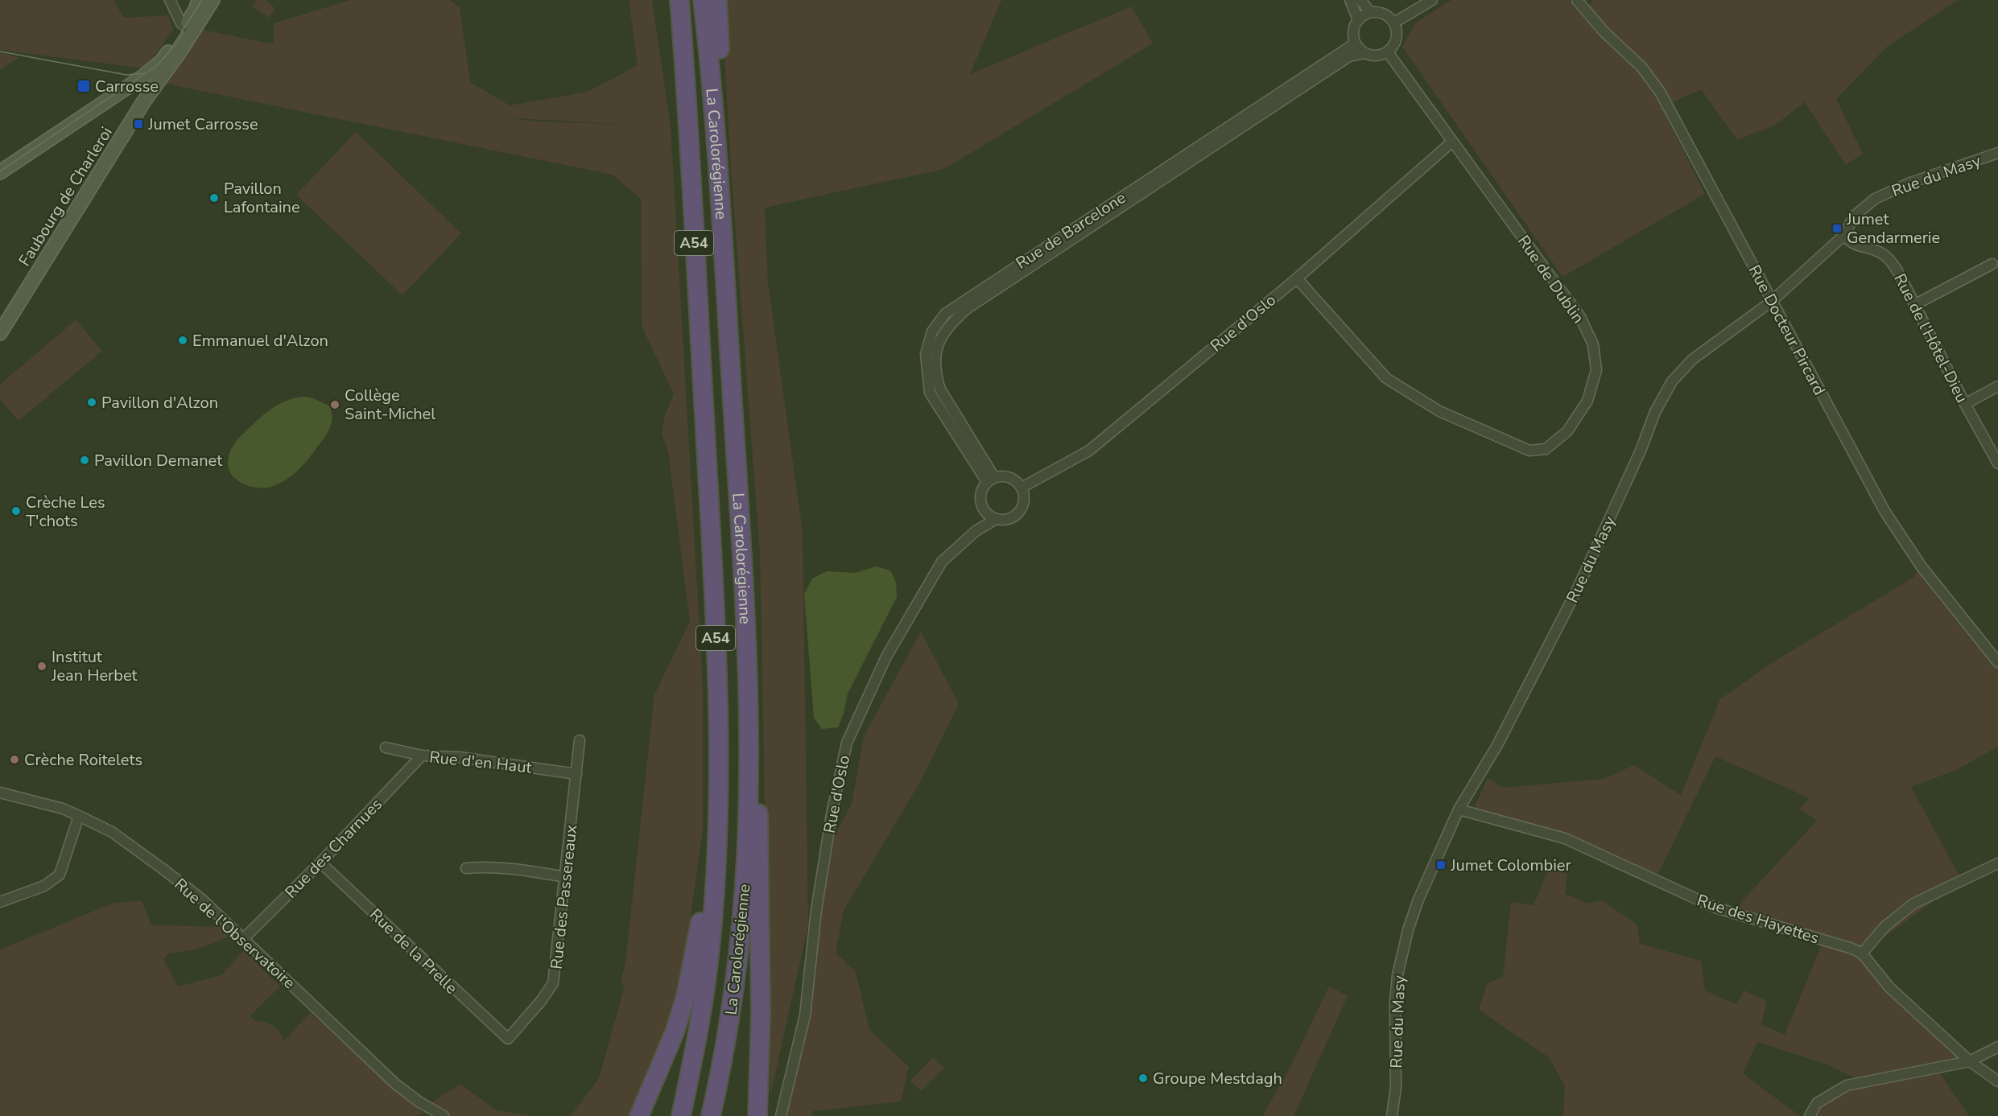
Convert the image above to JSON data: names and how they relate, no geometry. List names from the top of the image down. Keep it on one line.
{"streets":{"highway":["La Carolorégienne","A54"],"main road":["Faubourg de Charleroi"],"street":["Rue du Masy","Rue de Barcelone","Rue de Dublin","Rue d'Oslo","Rue Docteur Pircard","Rue de l’Hôtel-Dieu","Rue d'en Haut","Rue des Charnues","Rue des Passereaux","Rue des Hayettes","Rue de l'Observatoire","Rue de la Prelle"]},"crossings":[["Rue du Masy","Rue Docteur Pircard"],["Rue du Masy","Rue de l’Hôtel-Dieu"],["Rue du Masy","Rue des Hayettes"],["Rue de Barcelone","Rue de Dublin"],["Rue de Barcelone","Rue d'Oslo"],["Rue de Dublin","Rue d'Oslo"],["Rue d'en Haut","Rue des Charnues"],["Rue d'en Haut","Rue des Passereaux"],["Rue des Charnues","Rue de l'Observatoire"],["Rue des Charnues","Rue de la Prelle"],["Rue des Passereaux","Rue de la Prelle"]],"places":{"transit":["Carrosse","Jumet Carrosse","Jumet Gendarmerie","Jumet Colombier"],"other":["Pavillon Lafontaine","Emmanuel d'Alzon","Pavillon d'Alzon","Collège Saint-Michel","Pavillon Demanet","Crèche Les T'chots","Institut Jean Herbet","Crèche Roitelets","Groupe Mestdagh"]}}
